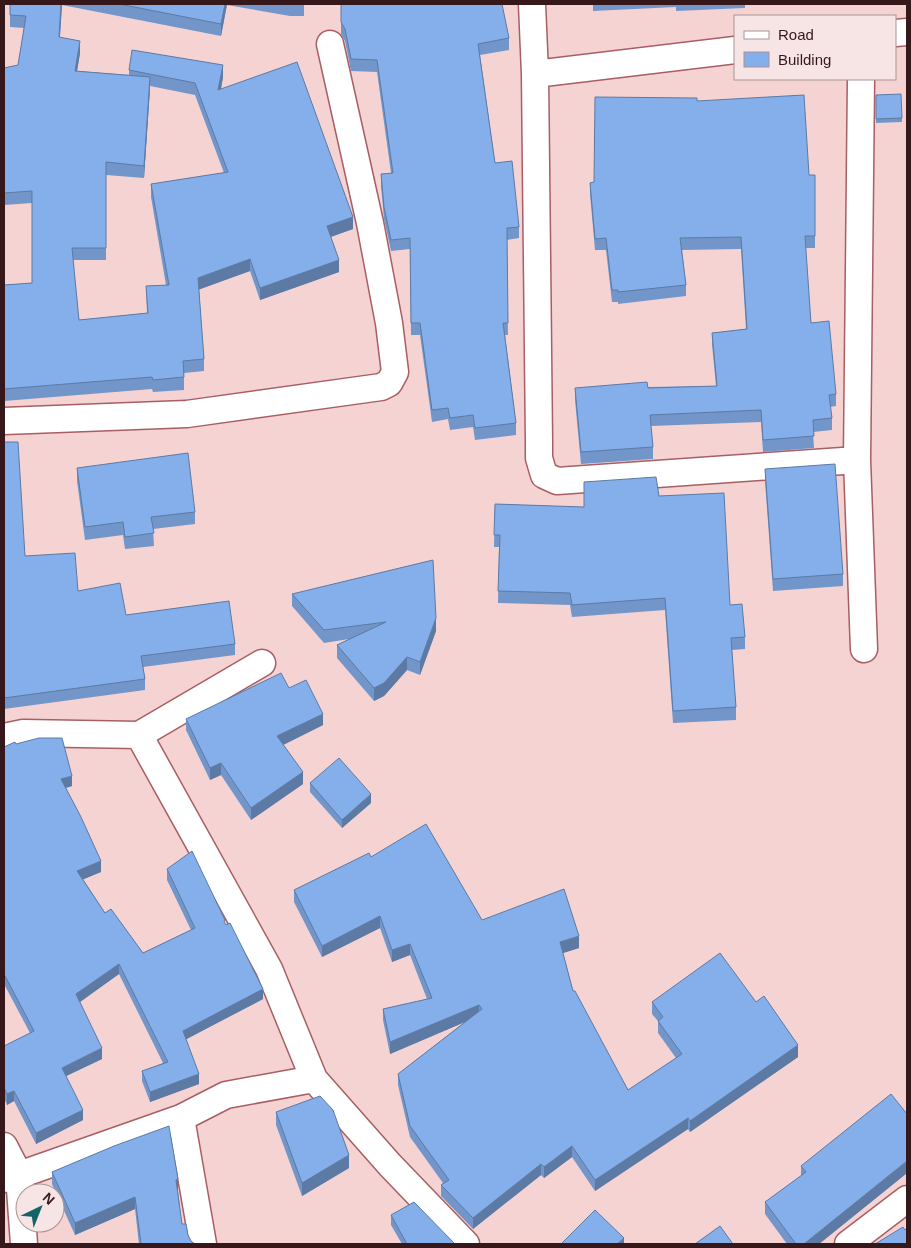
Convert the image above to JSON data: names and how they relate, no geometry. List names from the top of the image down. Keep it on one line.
{"legend":["Road","Building"],"north":"top right"}
